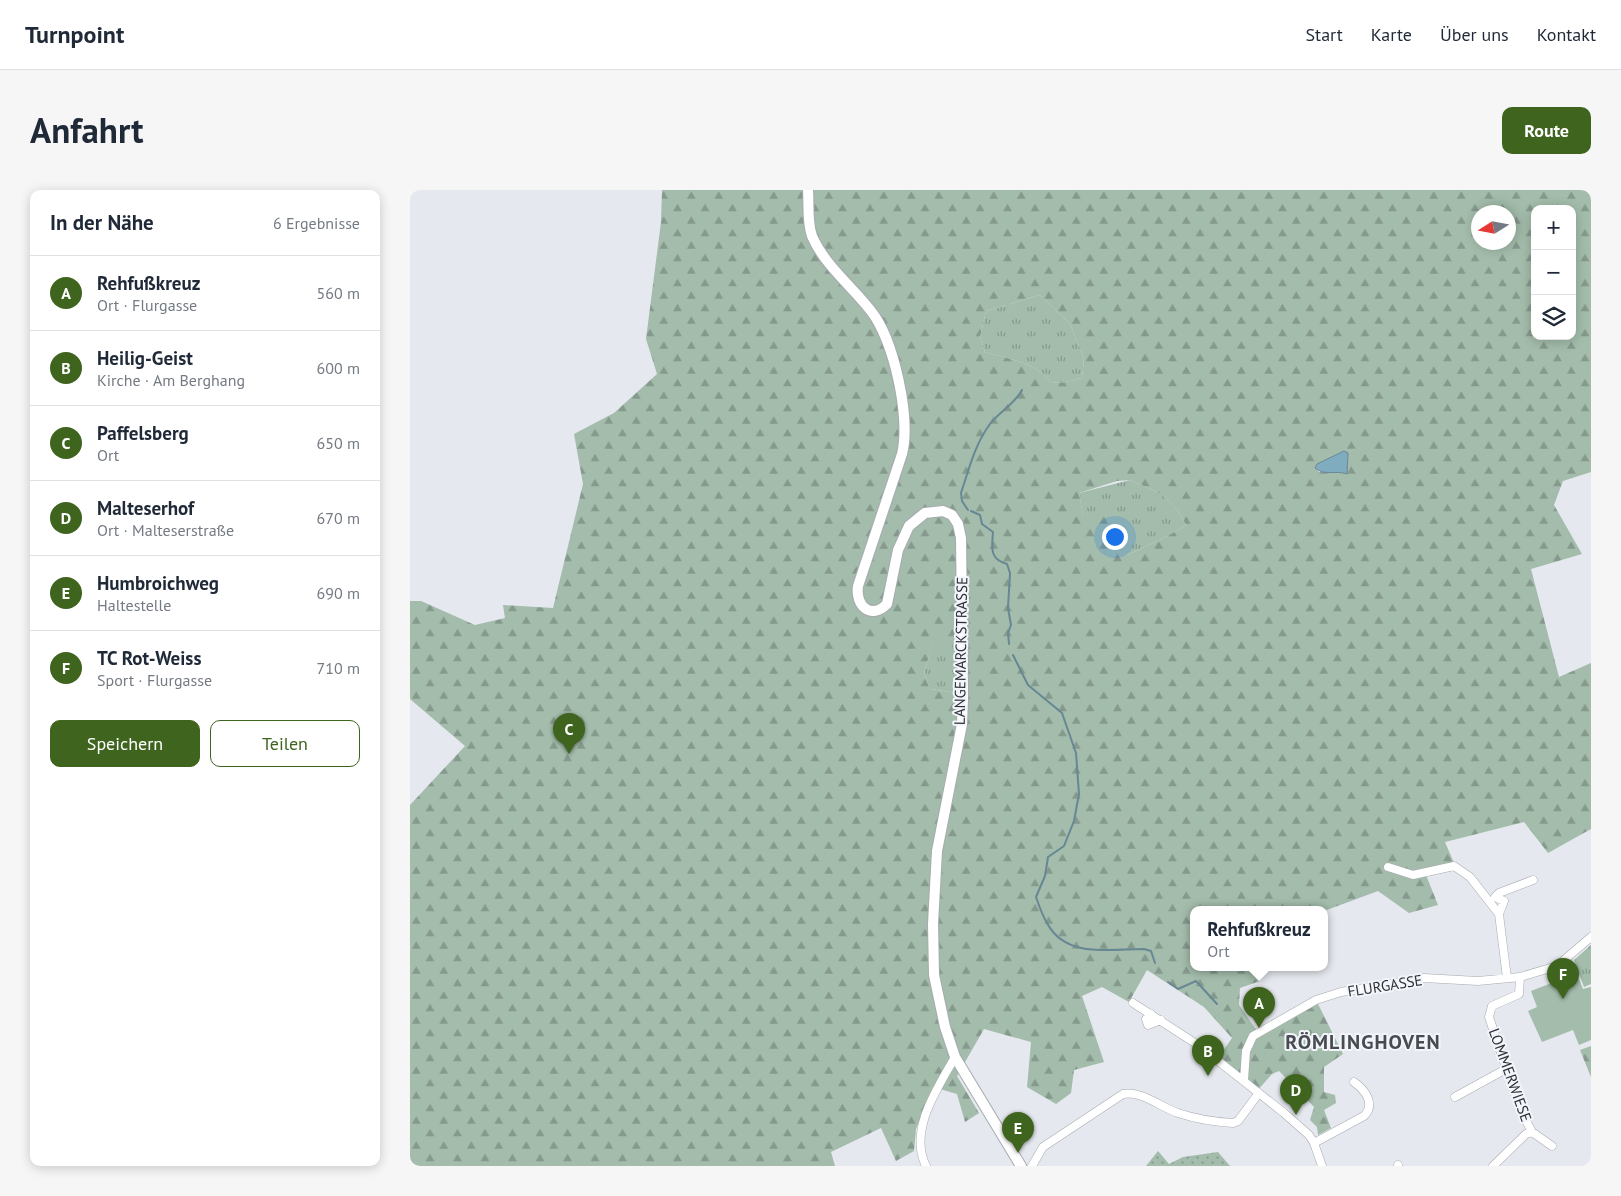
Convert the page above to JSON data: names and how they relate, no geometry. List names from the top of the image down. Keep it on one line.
{"streets":{"main road":["LANGEMARCKSTRASSE"],"street":["FLURGASSE","LOMMERWIESE"]},"crossings":[["FLURGASSE","LOMMERWIESE"]],"districts":["RÖMLINGHOVEN"],"north":"left","page":{"header":"Turnpoint","nav":["Start","Karte","Über uns","Kontakt"],"title":"Anfahrt","buttons":["Route",["Speichern","Teilen"]],"heading":["In der Nähe","6 Ergebnisse"],"map_buttons":["+","−"],"list":[{"mark":"A","name":"Rehfußkreuz","note":"Ort · Flurgasse","value":"560 m"},{"mark":"B","name":"Heilig-Geist","note":"Kirche · Am Berghang","value":"600 m"},{"mark":"C","name":"Paffelsberg","note":"Ort","value":"650 m"},{"mark":"D","name":"Malteserhof","note":"Ort · Malteserstraße","value":"670 m"},{"mark":"E","name":"Humbroichweg","note":"Haltestelle","value":"690 m"},{"mark":"F","name":"TC Rot-Weiss","note":"Sport · Flurgasse","value":"710 m"}],"pins":["C","F","A","B","D","E"],"popup":["Rehfußkreuz","Ort"]}}
